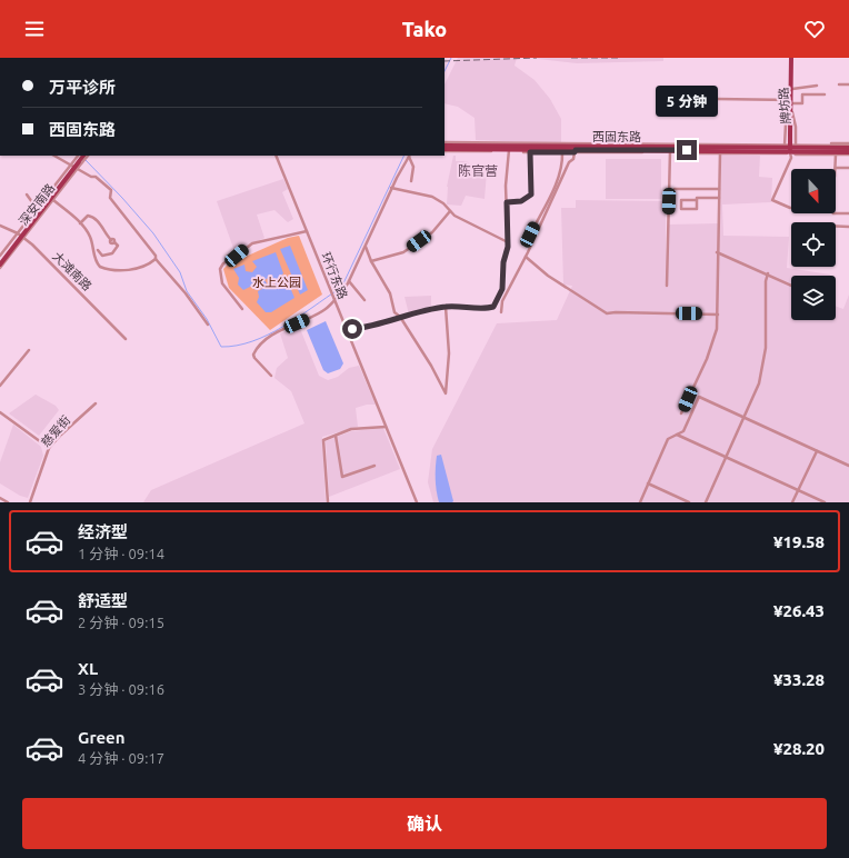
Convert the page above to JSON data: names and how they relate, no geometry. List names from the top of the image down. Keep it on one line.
{"streets":{"main road":["牌坊路","西固东路","深安南路"],"street":["大滩南路","环行东路","慈爱街"]},"crossings":[["牌坊路","西固东路"],["深安南路","大滩南路"]],"districts":["陈官营"],"parks":["水上公园"],"north":"bottom","page":{"header":"Tako","banner":["万平诊所","西固东路"],"bubble":"5 分钟","list":[{"name":"经济型","note":"1 分钟 · 09:14","value":"¥19.58"},{"name":"舒适型","note":"2 分钟 · 09:15","value":"¥26.43"},{"name":"XL","note":"3 分钟 · 09:16","value":"¥33.28"},{"name":"Green","note":"4 分钟 · 09:17","value":"¥28.20"}],"buttons":"确认"}}
